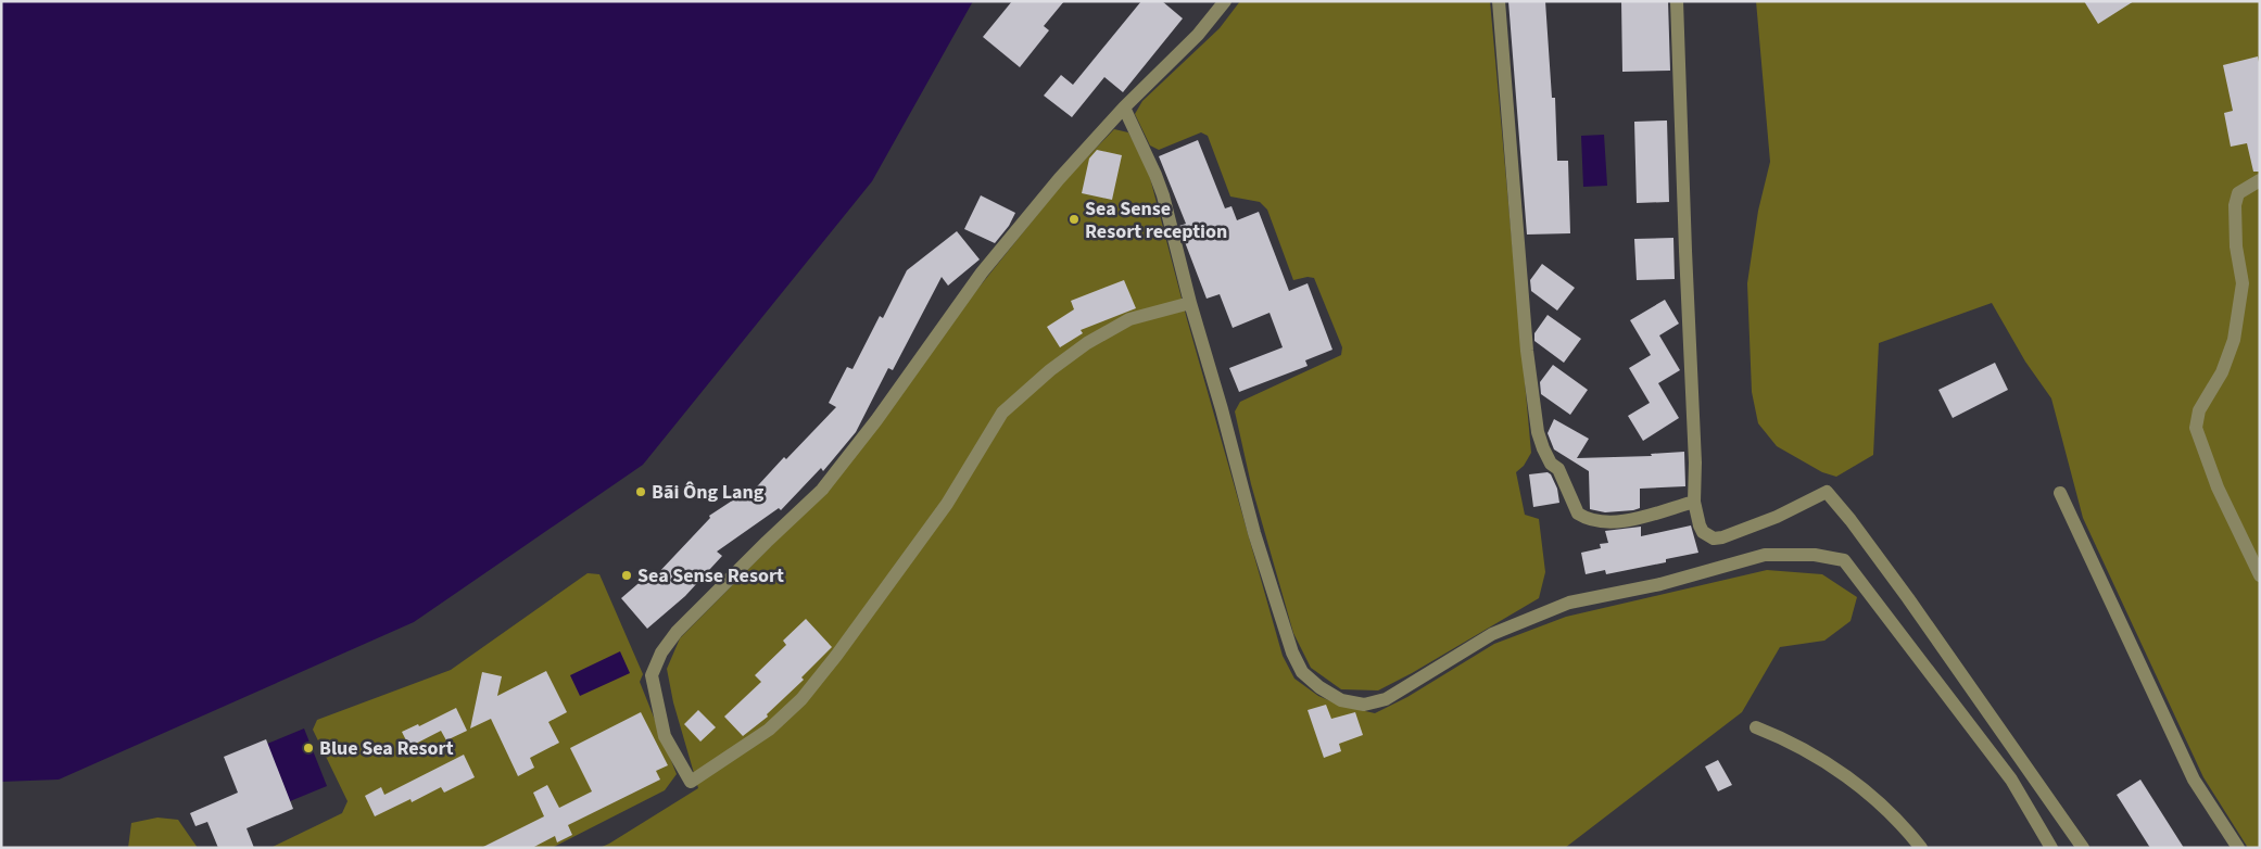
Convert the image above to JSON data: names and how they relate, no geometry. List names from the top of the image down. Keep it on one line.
{"places":["Sea Sense Resort reception","Bãi Ông Lang","Sea Sense Resort","Blue Sea Resort"]}
